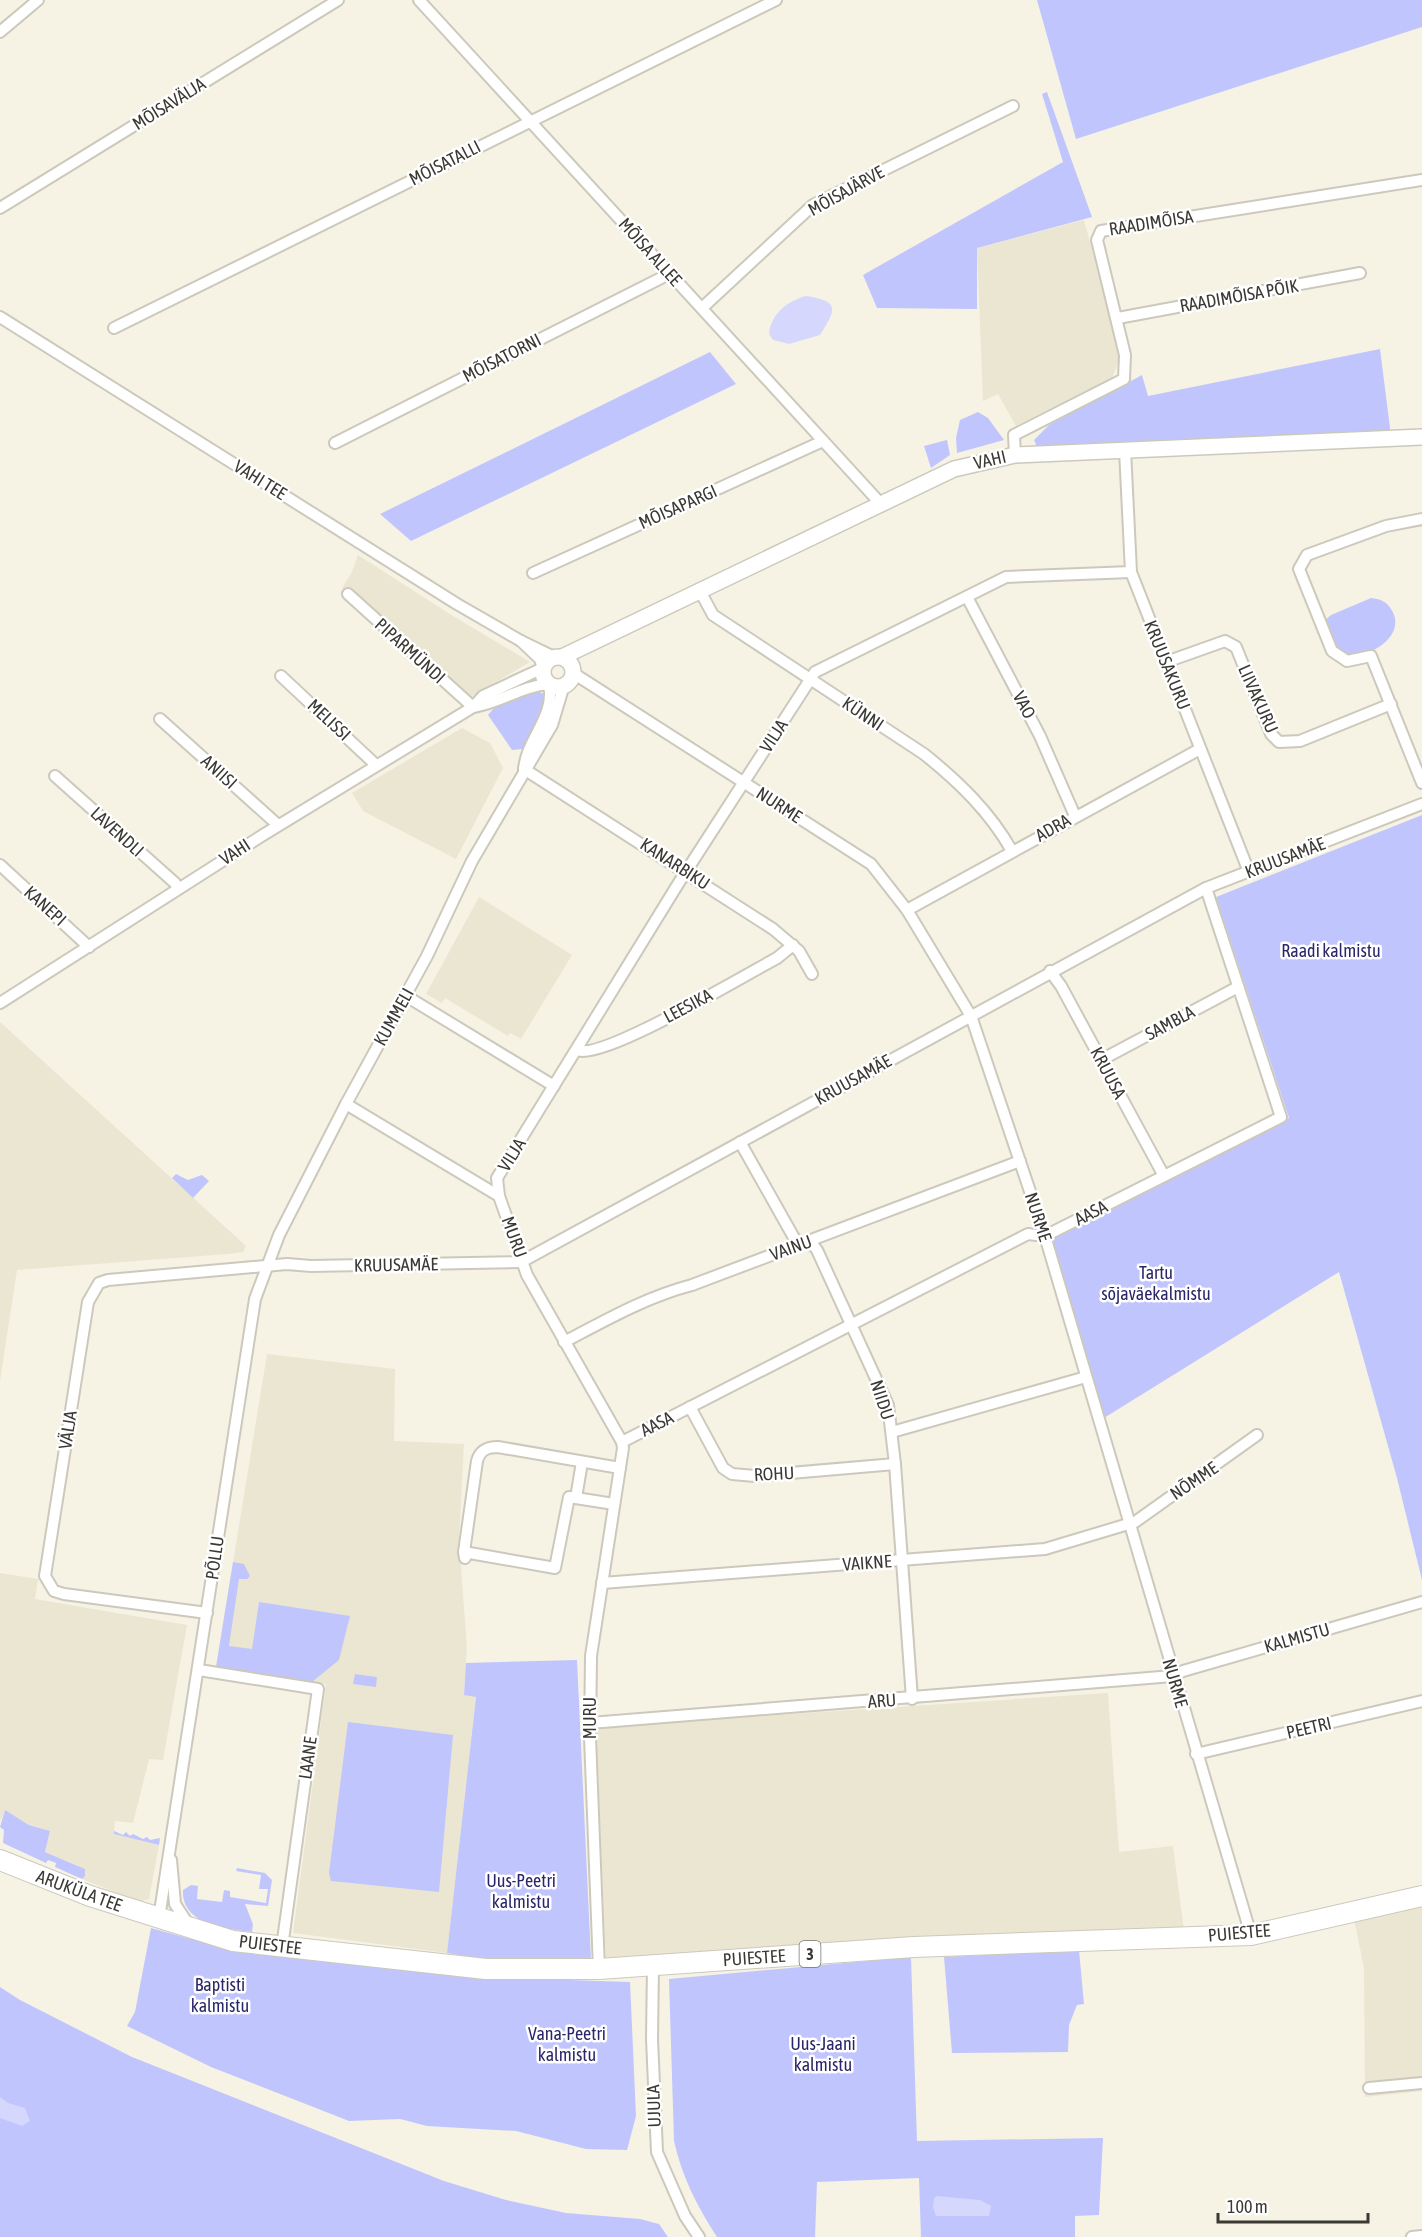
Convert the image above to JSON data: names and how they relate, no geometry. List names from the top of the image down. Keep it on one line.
{"streets":{"highway":["ARUKÜLA TEE","PUIESTEE","3"],"street":["MÕISAVÄLJA","MÕISATALLI","MÕISAJÄRVE","RAADIMÕISA","MÕISA ALLEE","RAADIMÕISA PÕIK","MÕISATORNI","VAHI","VAHI TEE","MÕISAPARGI","PIPARMÜNDI","KRUUSAKURU","LIIVAKURU","VAO","KÜNNI","MELISSI","VILJA","ANIISI","NURME","ADRA","LAVENDLI","KRUUSAMÄE","KANARBIKU","KANEPI","LEESIKA","KUMMELI","SAMBLA","KRUUSA","AASA","MURU","VAINU","NIIDU","VÄLJA","ROHU","NÕMME","PÕLLU","VAIKNE","KALMISTU","ARU","PEETRI","LAANE","UJULA"]},"crossings":[["MÕISATALLI","MÕISA ALLEE"],["MÕISAJÄRVE","MÕISA ALLEE"],["RAADIMÕISA","RAADIMÕISA PÕIK"],["RAADIMÕISA","VAHI"],["MÕISA ALLEE","MÕISATORNI"],["MÕISA ALLEE","VAHI"],["MÕISA ALLEE","MÕISAPARGI"],["VAHI","VAHI TEE"],["VAHI","PIPARMÜNDI"],["VAHI","KRUUSAKURU"],["VAHI","KÜNNI"],["VAHI","MELISSI"],["VAHI","ANIISI"],["VAHI","NURME"],["VAHI","LAVENDLI"],["VAHI","KANEPI"],["VAHI","KUMMELI"],["VAHI TEE","NURME"],["VAHI TEE","KUMMELI"],["KRUUSAKURU","LIIVAKURU"],["KRUUSAKURU","VILJA"],["KRUUSAKURU","ADRA"],["KRUUSAKURU","KRUUSAMÄE"],["VAO","VILJA"],["VAO","ADRA"],["KÜNNI","VILJA"],["KÜNNI","ADRA"],["VILJA","NURME"],["VILJA","KANARBIKU"],["VILJA","LEESIKA"],["VILJA","MURU"],["NURME","ADRA"],["NURME","KRUUSAMÄE"],["NURME","KUMMELI"],["NURME","AASA"],["NURME","VAINU"],["NURME","NÕMME"],["NURME","VAIKNE"],["NURME","KALMISTU"],["NURME","ARU"],["NURME","PEETRI"],["NURME","PUIESTEE"],["KRUUSAMÄE","KUMMELI"],["KRUUSAMÄE","KRUUSA"],["KRUUSAMÄE","AASA"],["KRUUSAMÄE","MURU"],["KRUUSAMÄE","NIIDU"],["KRUUSAMÄE","VÄLJA"],["KRUUSAMÄE","PÕLLU"],["KANARBIKU","LEESIKA"],["KANARBIKU","KUMMELI"],["KUMMELI","MURU"],["KUMMELI","VÄLJA"],["KUMMELI","PÕLLU"],["SAMBLA","KRUUSA"],["SAMBLA","AASA"],["KRUUSA","AASA"],["AASA","MURU"],["AASA","NIIDU"],["AASA","ROHU"],["MURU","VAINU"],["MURU","VAIKNE"],["MURU","ARU"],["MURU","PUIESTEE"],["VAINU","NIIDU"],["NIIDU","ROHU"],["NIIDU","VAIKNE"],["NIIDU","ARU"],["VÄLJA","PÕLLU"],["NÕMME","VAIKNE"],["PÕLLU","LAANE"],["PÕLLU","ARUKÜLA TEE"],["PÕLLU","PUIESTEE"],["KALMISTU","ARU"],["LAANE","PUIESTEE"],["ARUKÜLA TEE","PUIESTEE"],["PUIESTEE","UJULA"]],"parks":["Raadi kalmistu","Tartu sõjaväekalmistu","Uus-Peetri kalmistu","Baptisti kalmistu","Vana-Peetri kalmistu","Uus-Jaani kalmistu"],"scale_bar":"100 m"}
